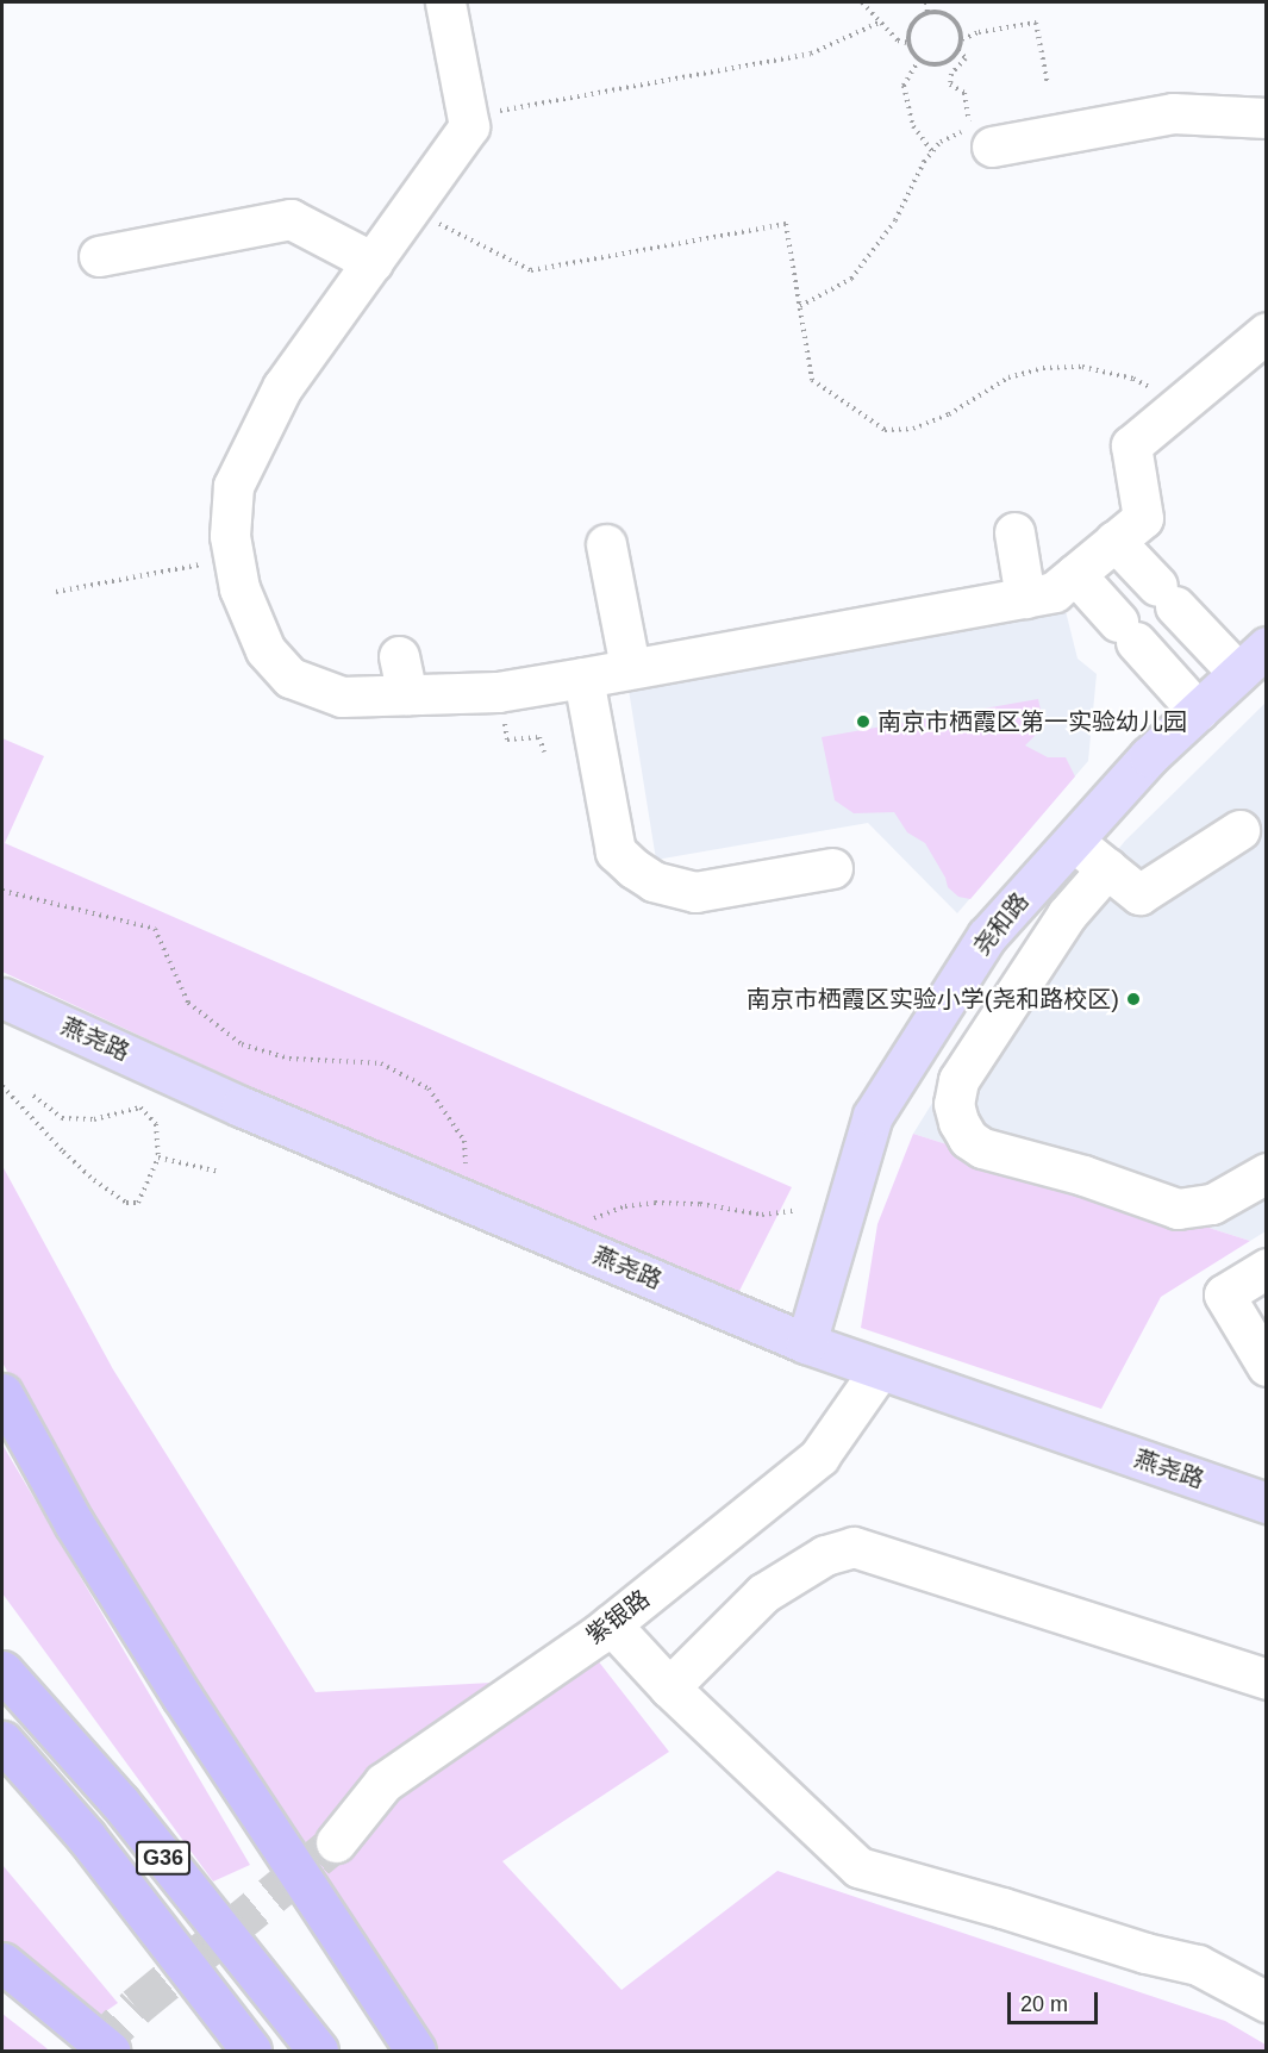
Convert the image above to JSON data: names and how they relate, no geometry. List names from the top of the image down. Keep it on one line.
{"streets":{"highway":["G36"],"main road":["尧和路","燕尧路"],"street":["紫银路"]},"crossings":[["尧和路","燕尧路"],["燕尧路","紫银路"]],"places":["南京市栖霞区第一实验幼儿园","南京市栖霞区实验小学(尧和路校区)"],"scale_bar":"20 m"}
